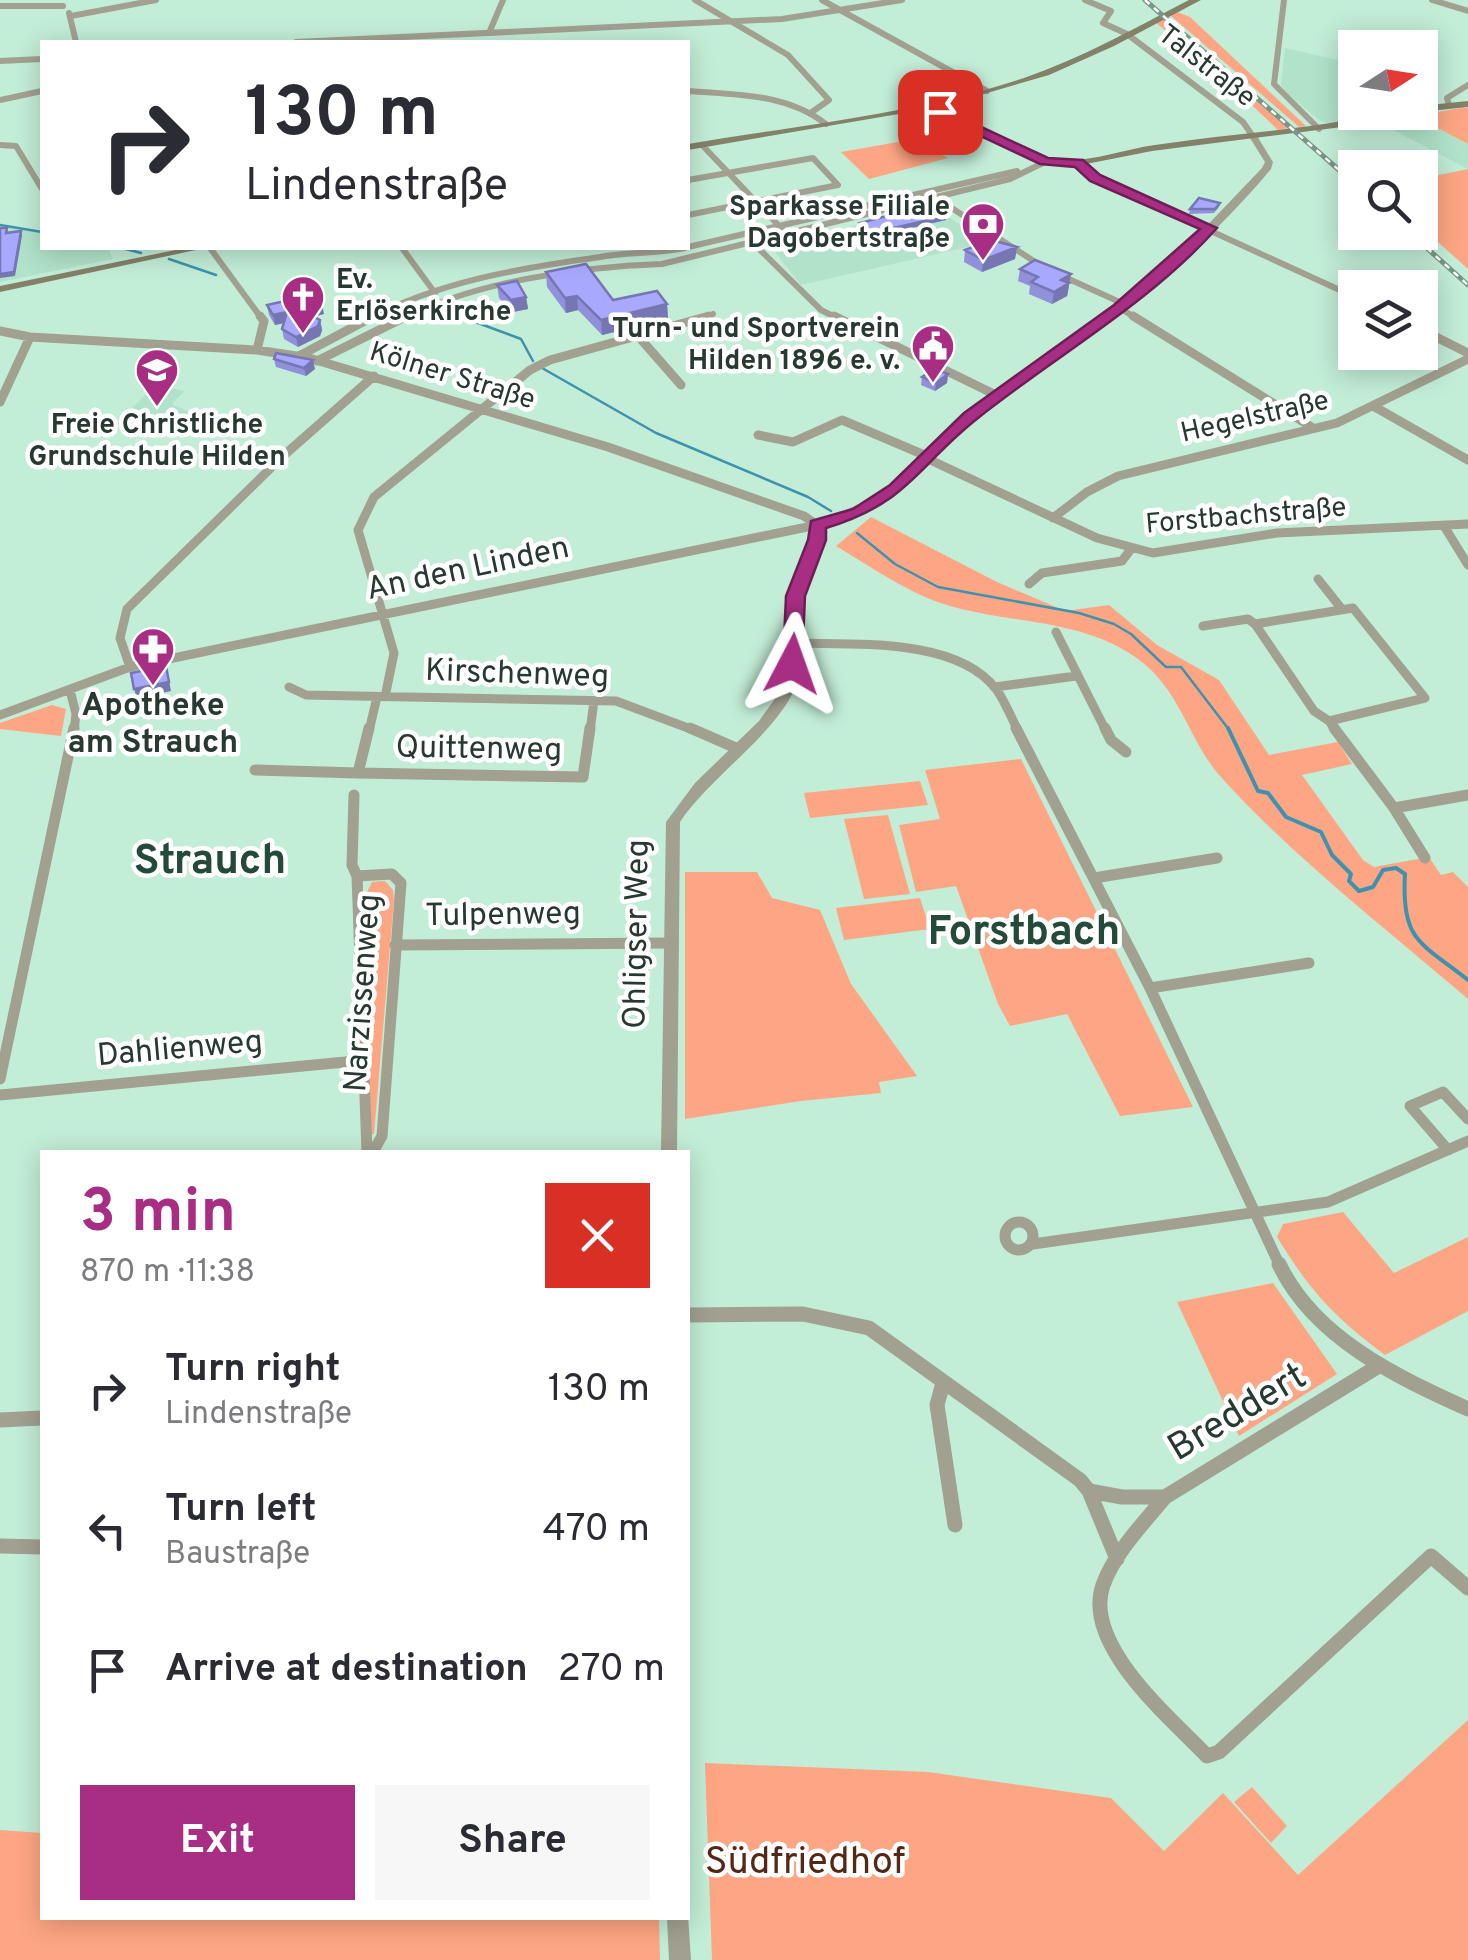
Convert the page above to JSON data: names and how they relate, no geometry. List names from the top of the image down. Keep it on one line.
{"streets":{"street":["Talstraße","Kölner Straße","Hegelstraße","Forstbachstraße","An den Linden","Kirschenweg","Quittenweg","Tulpenweg","Ohligser Weg","Narzissenweg","Dahlienweg","Breddert"]},"crossings":[["Kölner Straße","An den Linden"],["Kölner Straße","Quittenweg"],["Kölner Straße","Ohligser Weg"],["Hegelstraße","Forstbachstraße"],["An den Linden","Quittenweg"],["An den Linden","Ohligser Weg"],["Kirschenweg","Quittenweg"],["Kirschenweg","Ohligser Weg"],["Tulpenweg","Ohligser Weg"],["Tulpenweg","Narzissenweg"],["Narzissenweg","Dahlienweg"]],"districts":["Strauch","Forstbach"],"parks":["Südfriedhof"],"places":{"bank":["Sparkasse Filiale Dagobertstraße"],"church":["Ev. Erlöserkirche"],"public building":["Turn- und Sportverein Hilden 1896 e. v."],"school or university":["Freie Christliche Grundschule Hilden"],"pharmacy":["Apotheke am Strauch"]},"north":"right","page":{"turn":["130 m","Lindenstraße"],"heading":["3 min","870 m · 11:38"],"list":[{"name":"Turn right","note":"Lindenstraße","value":"130 m"},{"name":"Turn left","note":"Baustraße","value":"470 m"},{"name":"Arrive at destination","value":"270 m"}],"buttons":["Exit","Share"]}}
